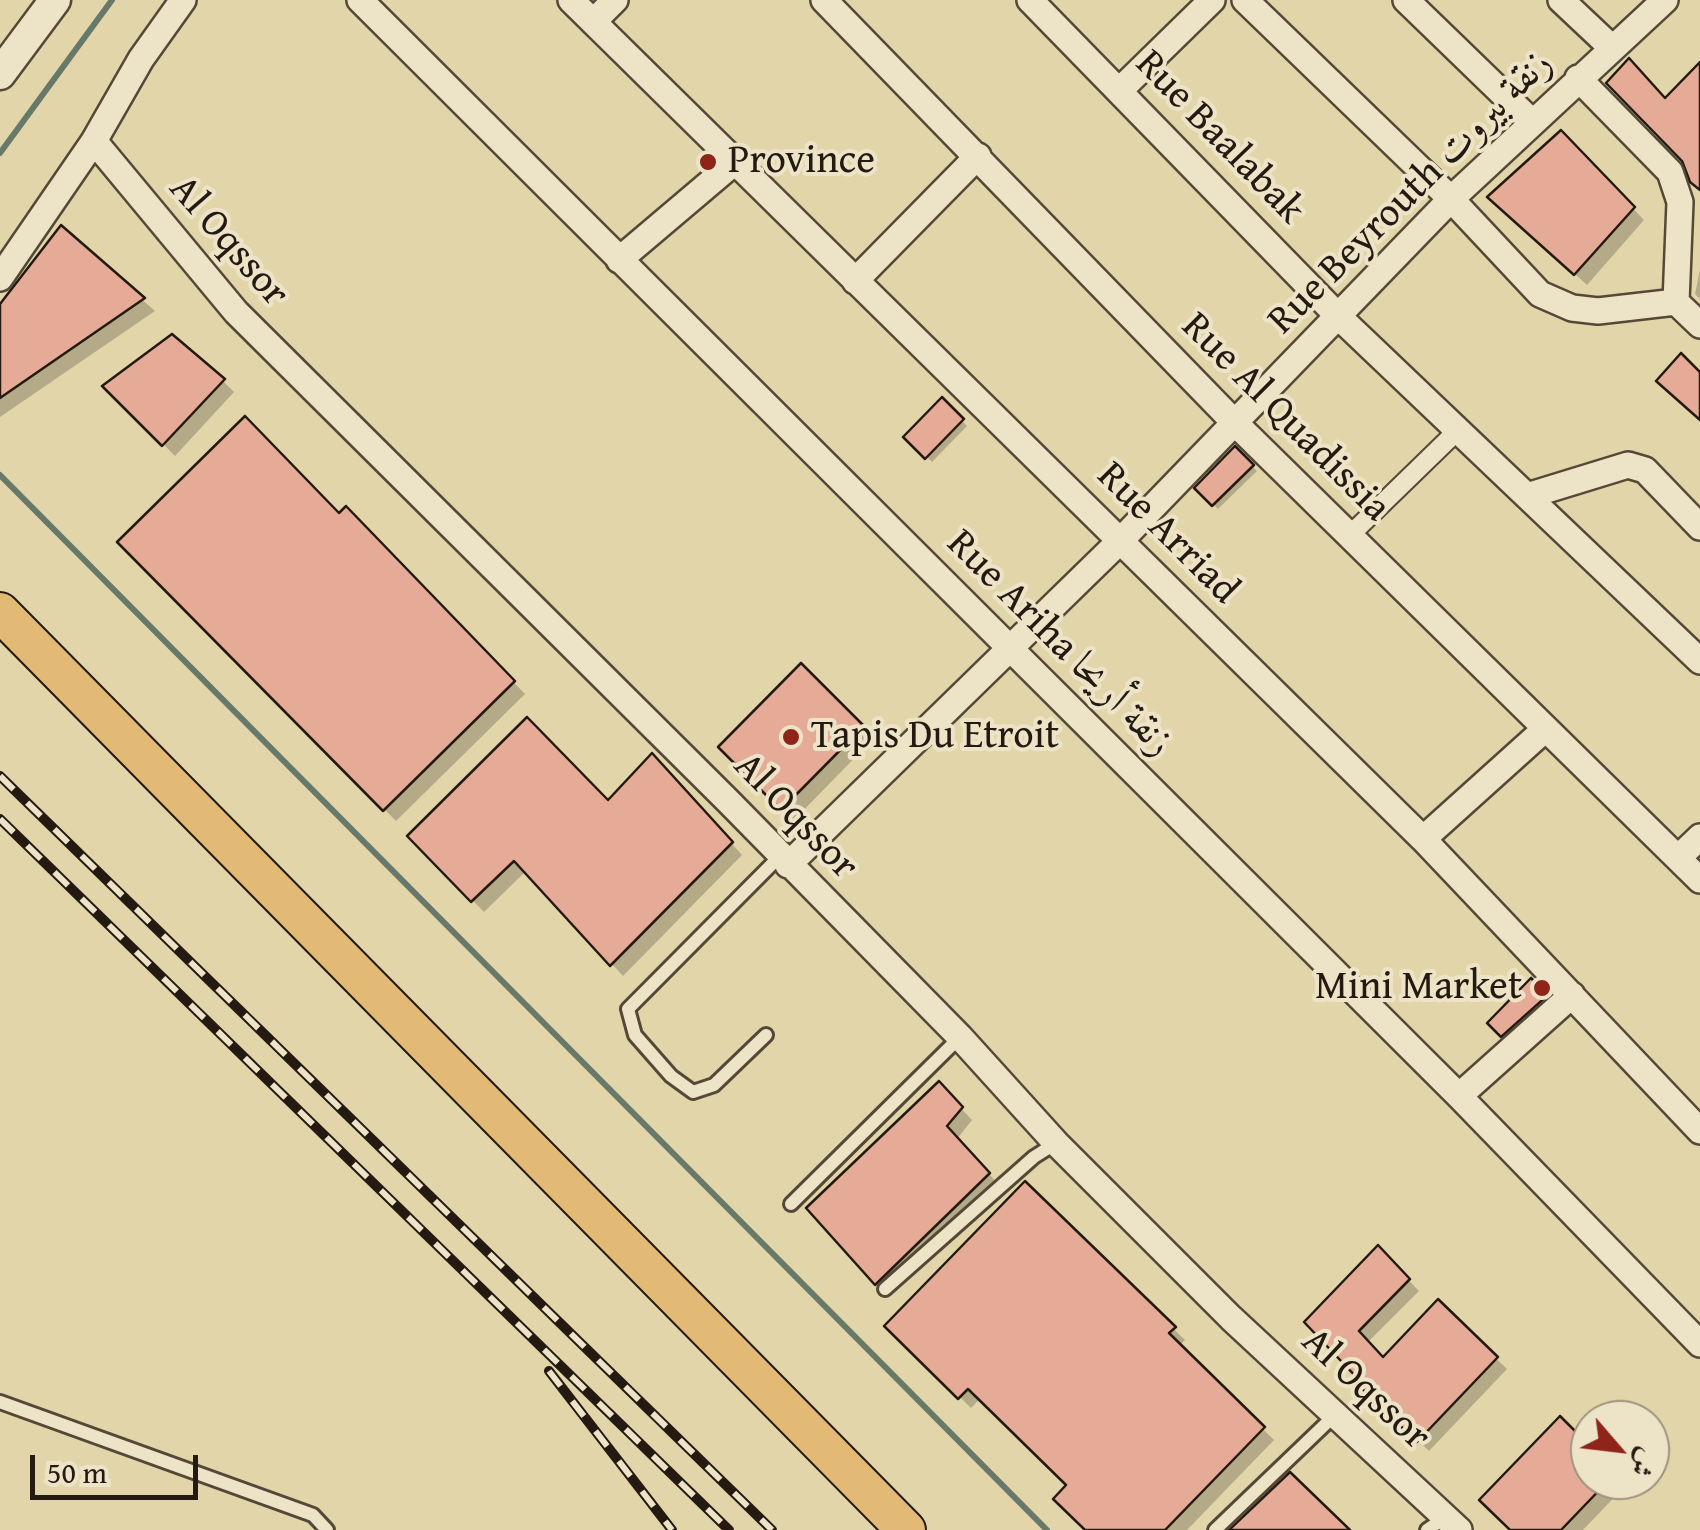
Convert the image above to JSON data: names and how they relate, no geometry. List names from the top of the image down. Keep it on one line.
{"streets":{"street":["Rue Baalabak","Rue Beyrouth زنقة بيروت","Al Oqssor","Rue Al Quadissia","Rue Arriad","Rue Ariha زنقة أريحا"]},"crossings":[["Rue Baalabak","Rue Beyrouth زنقة بيروت"],["Rue Beyrouth زنقة بيروت","Al Oqssor"],["Rue Beyrouth زنقة بيروت","Rue Al Quadissia"],["Rue Beyrouth زنقة بيروت","Rue Arriad"],["Rue Beyrouth زنقة بيروت","Rue Ariha زنقة أريحا"]],"places":["Province","Tapis Du Etroit","Mini Market"],"scale_bar":"50 m","north":"bottom right"}
